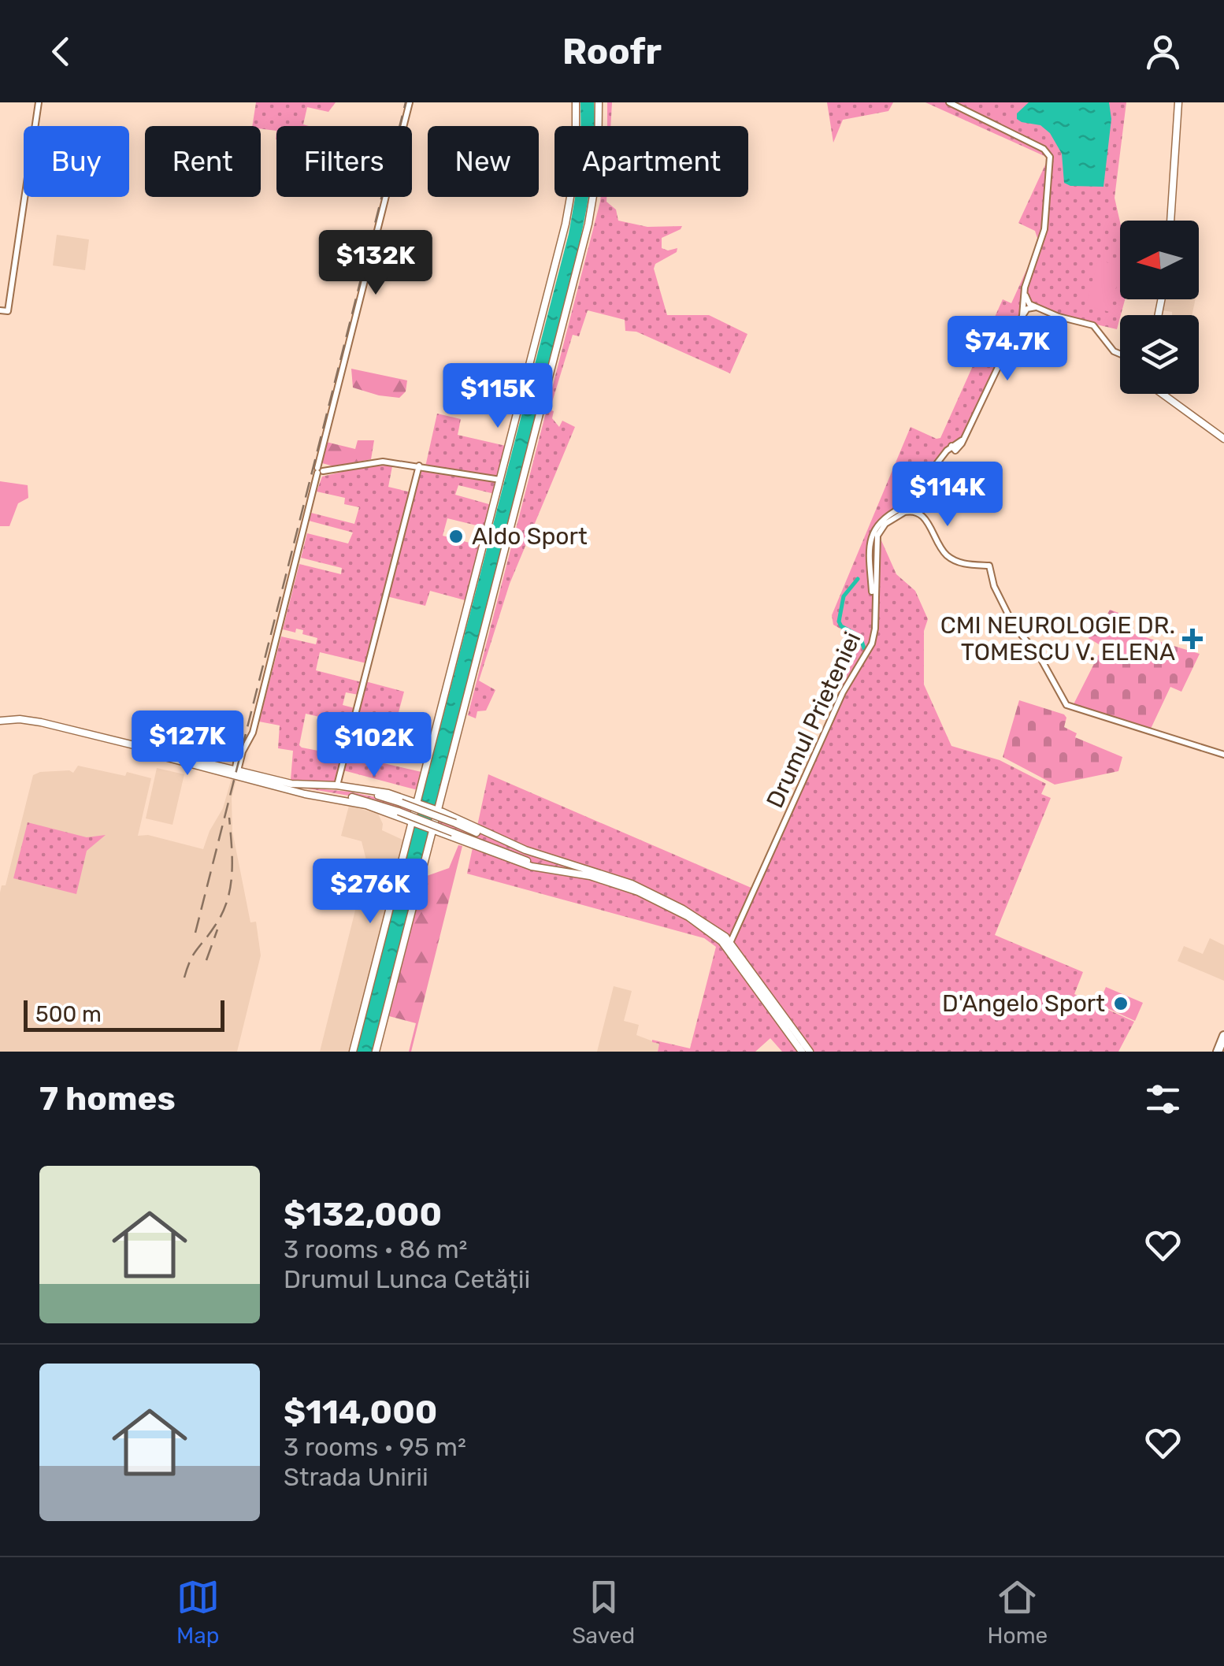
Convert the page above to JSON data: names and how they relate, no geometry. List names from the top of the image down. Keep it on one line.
{"streets":{"street":["Drumul Prieteniei"]},"places":{"other":["Aldo Sport","D'Angelo Sport"],"health":["CMI NEUROLOGIE DR. TOMESCU V. ELENA"]},"scale_bar":"500 m","north":"left","page":{"header":"Roofr","chip":["Buy","Rent","Filters","New","Apartment"],"price":["$132K","$74.7K","$115K","$114K","$127K","$102K","$276K"],"scale":"500 m","heading":"7 homes","list":[{"name":"$132,000","note":"3 rooms · 86 m² · Drumul Lunca Cetății"},{"name":"$114,000","note":"3 rooms · 95 m² · Strada Unirii"}],"tabs":["Map","Saved","Home"]}}
